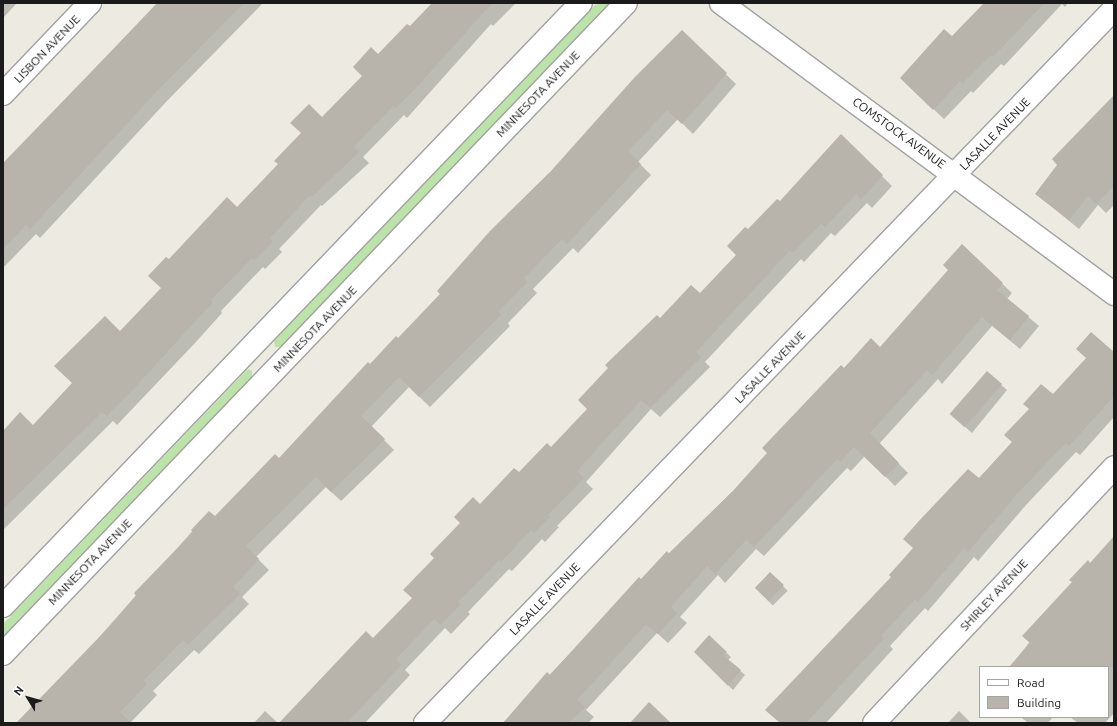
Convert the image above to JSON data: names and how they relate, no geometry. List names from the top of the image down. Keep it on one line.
{"streets":{"street":["LISBON AVENUE","MINNESOTA AVENUE","COMSTOCK AVENUE","LASALLE AVENUE","SHIRLEY AVENUE"]},"crossings":[["COMSTOCK AVENUE","LASALLE AVENUE"]],"legend":["Road","Building"],"north":"top left"}
